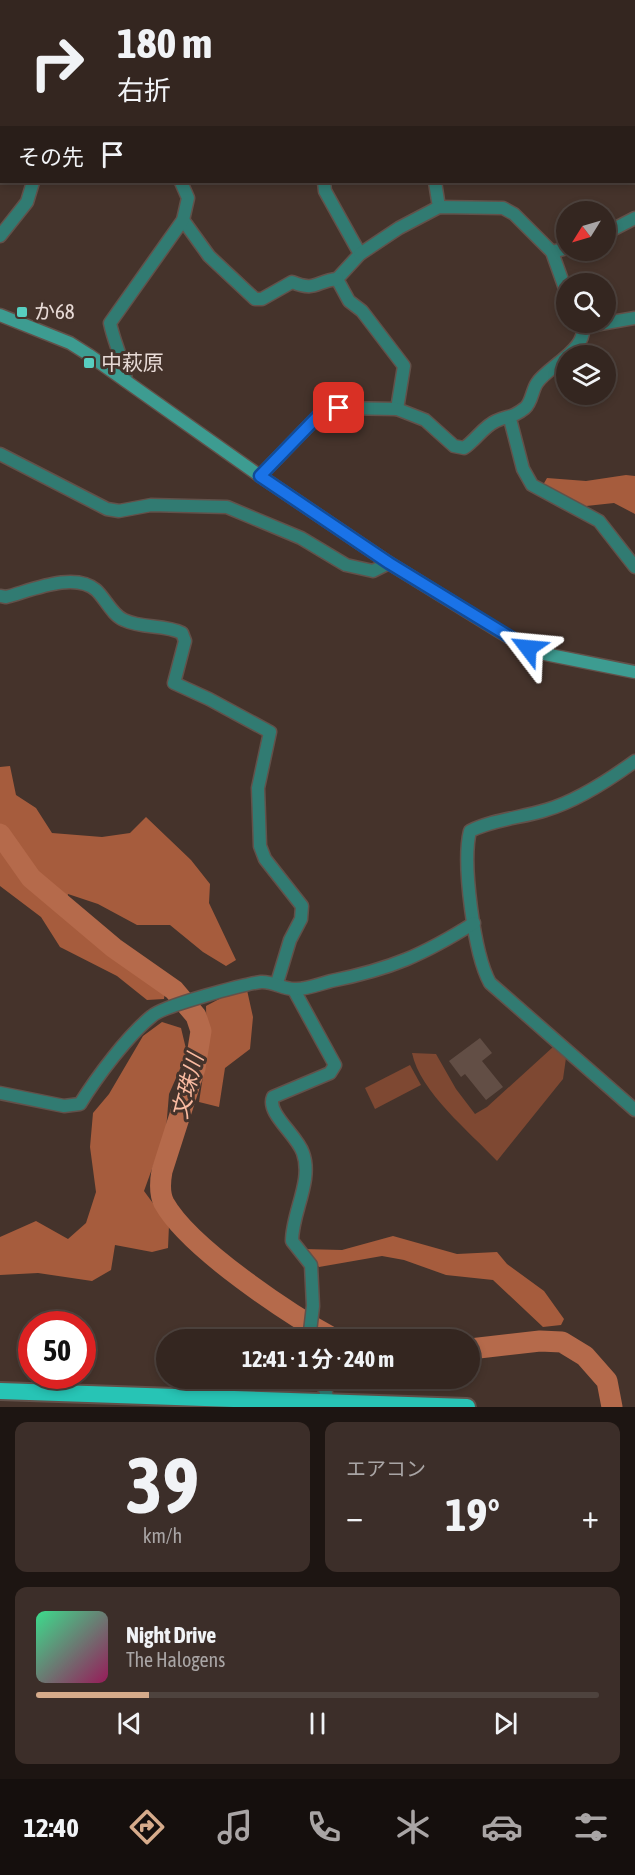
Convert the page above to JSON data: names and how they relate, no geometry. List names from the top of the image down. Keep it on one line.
{"water":["文珠川"],"places":{"transit":["か68","中萩原"]},"north":"bottom left","page":{"turn":["180 m","右折"],"then":"その先","limit":"50","trip":"12:41 · 1 分 · 240 m","tile":[["39","km/h"],"エアコン"],"heat":["−","19°","+"],"song":["Night Drive","The Halogens"],"tabs":"12:40"}}
